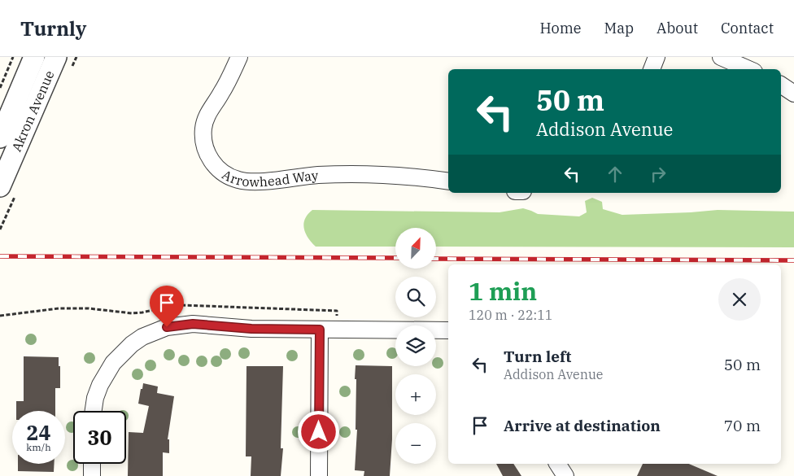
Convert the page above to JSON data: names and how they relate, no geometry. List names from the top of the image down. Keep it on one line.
{"streets":{"street":["Akron Avenue","Arrowhead Way"]},"north":"top right","page":{"header":"Turnly","nav":["Home","Map","About","Contact"],"turn":["50 m","Addison Avenue"],"map_buttons":["+","−"],"heading":["1 min","120 m · 22:11"],"list":[{"name":"Turn left","note":"Addison Avenue","value":"50 m"},{"name":"Arrive at destination","value":"70 m"}],"speed":"24 km/h","limit":"30"}}
